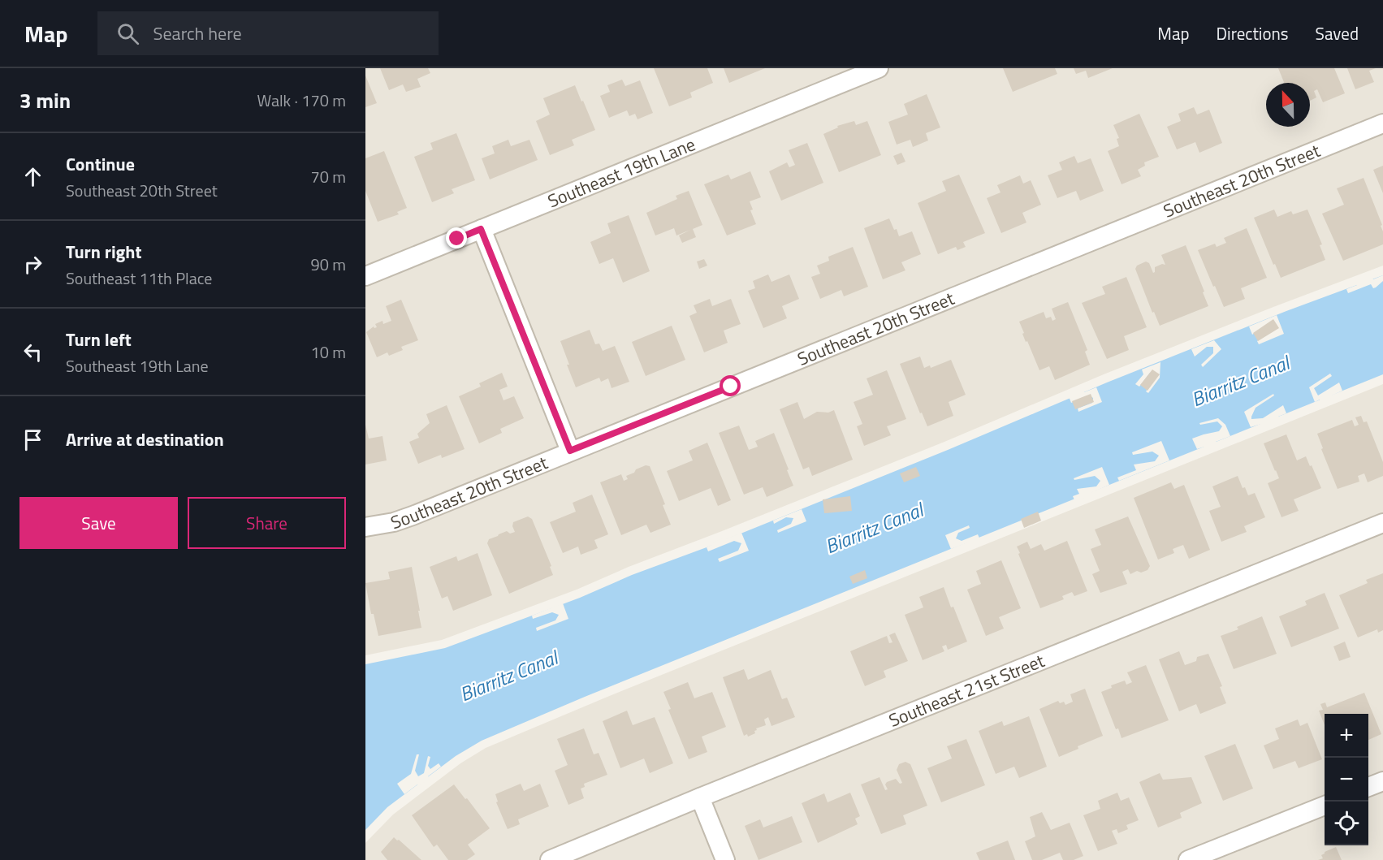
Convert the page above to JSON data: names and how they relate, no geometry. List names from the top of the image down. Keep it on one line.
{"streets":{"street":["Southeast 19th Lane","Southeast 20th Street","Southeast 21st Street"]},"water":["Biarritz Canal"],"north":"top","page":{"header":"Map","search":"Search here","nav":["Map","Directions","Saved"],"heading":["3 min","Walk · 170 m"],"list":[["Continue","Southeast 20th Street","70 m"],["Turn right","Southeast 11th Place","90 m"],["Turn left","Southeast 19th Lane","10 m"],"Arrive at destination"],"buttons":["Save","Share"],"map_buttons":["+","−"]}}
